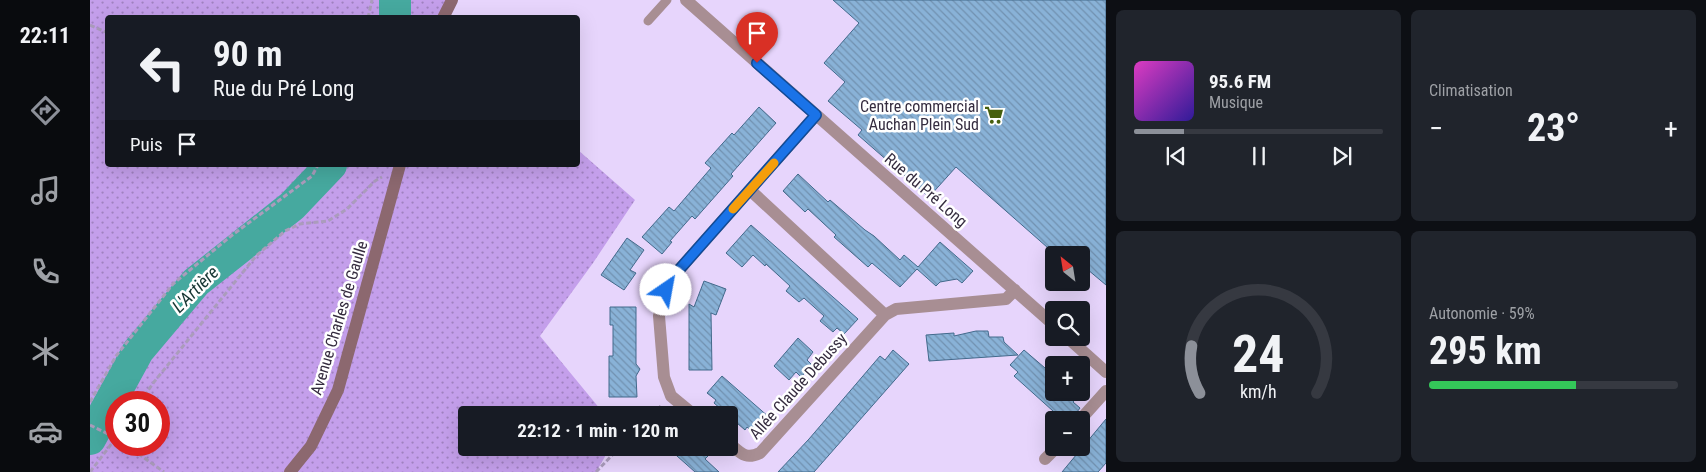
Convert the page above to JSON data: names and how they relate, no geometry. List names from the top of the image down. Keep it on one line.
{"streets":{"street":["Rue du Pré Long","Avenue Charles de Gaulle","Allée Claude Debussy"]},"water":["L'Artière"],"places":{"supermarket":["Centre commercial Auchan Plein Sud"]},"north":"top left","page":{"tabs":"22:11","tile":["Climatisation",["Autonomie · 59%","295 km"]],"turn":["90 m","Rue du Pré Long"],"song":["95.6 FM","Musique"],"heat":["−","23°","+"],"then":"Puis","map_buttons":["+","−"],"limit":"30","trip":"22:12 · 1 min · 120 m","gauge":["24","km/h"]}}
